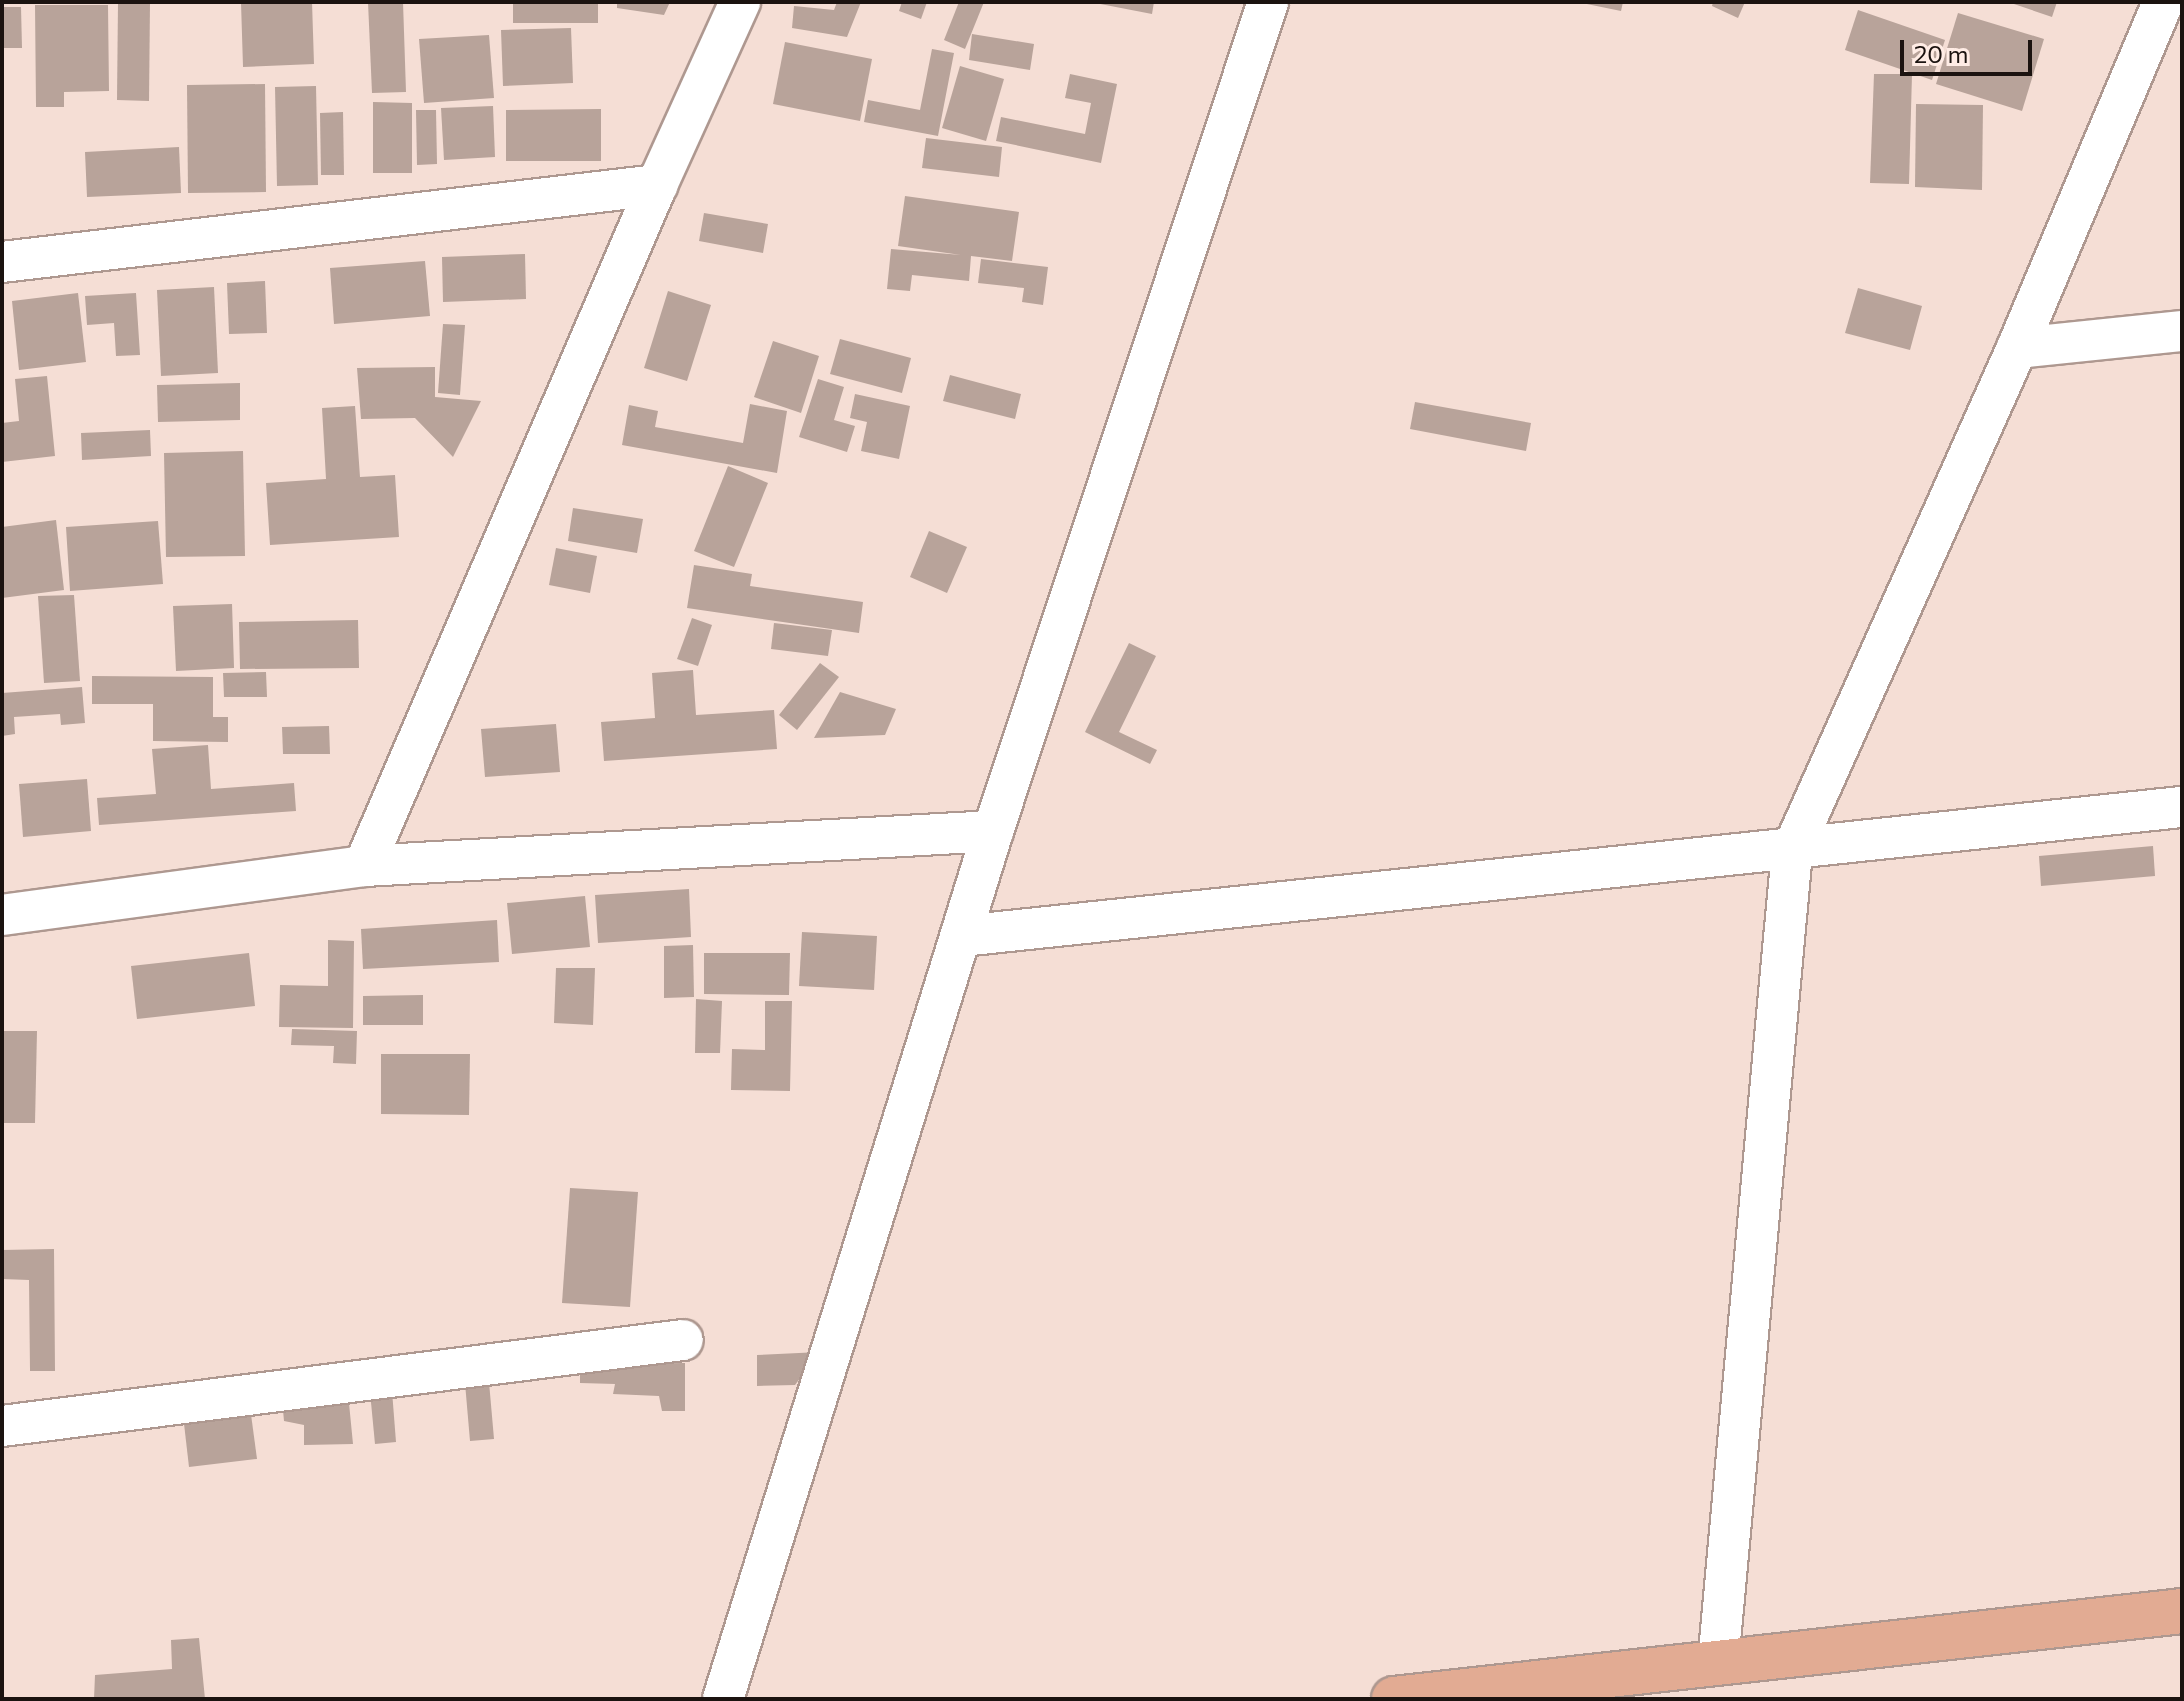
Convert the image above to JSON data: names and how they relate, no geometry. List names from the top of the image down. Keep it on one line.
{"scale_bar":"20 m"}
